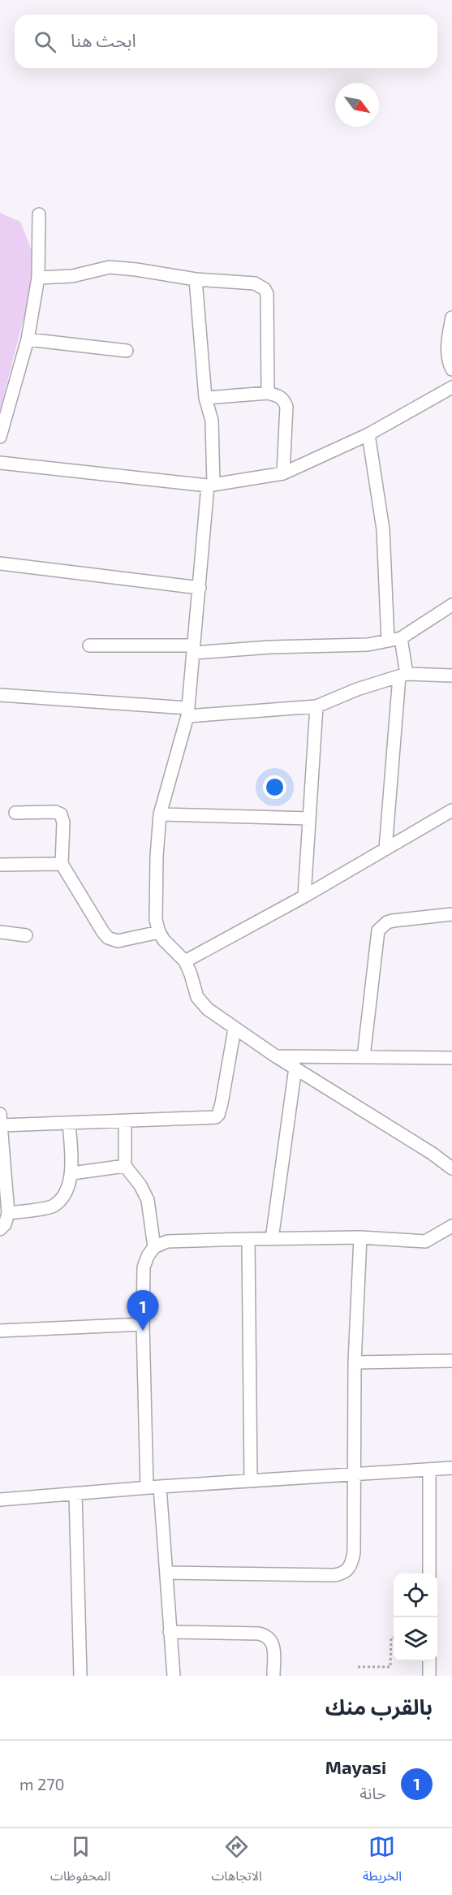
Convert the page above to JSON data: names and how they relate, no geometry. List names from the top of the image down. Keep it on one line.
{"north":"bottom right","page":{"search":"ابحث هنا","pins":"1","heading":"بالقرب منك","list":[{"mark":"1","name":"Mayasi","note":"حانة","value":"270 m"}],"nav":["الخريطة","الاتجاهات","المحفوظات"]}}
